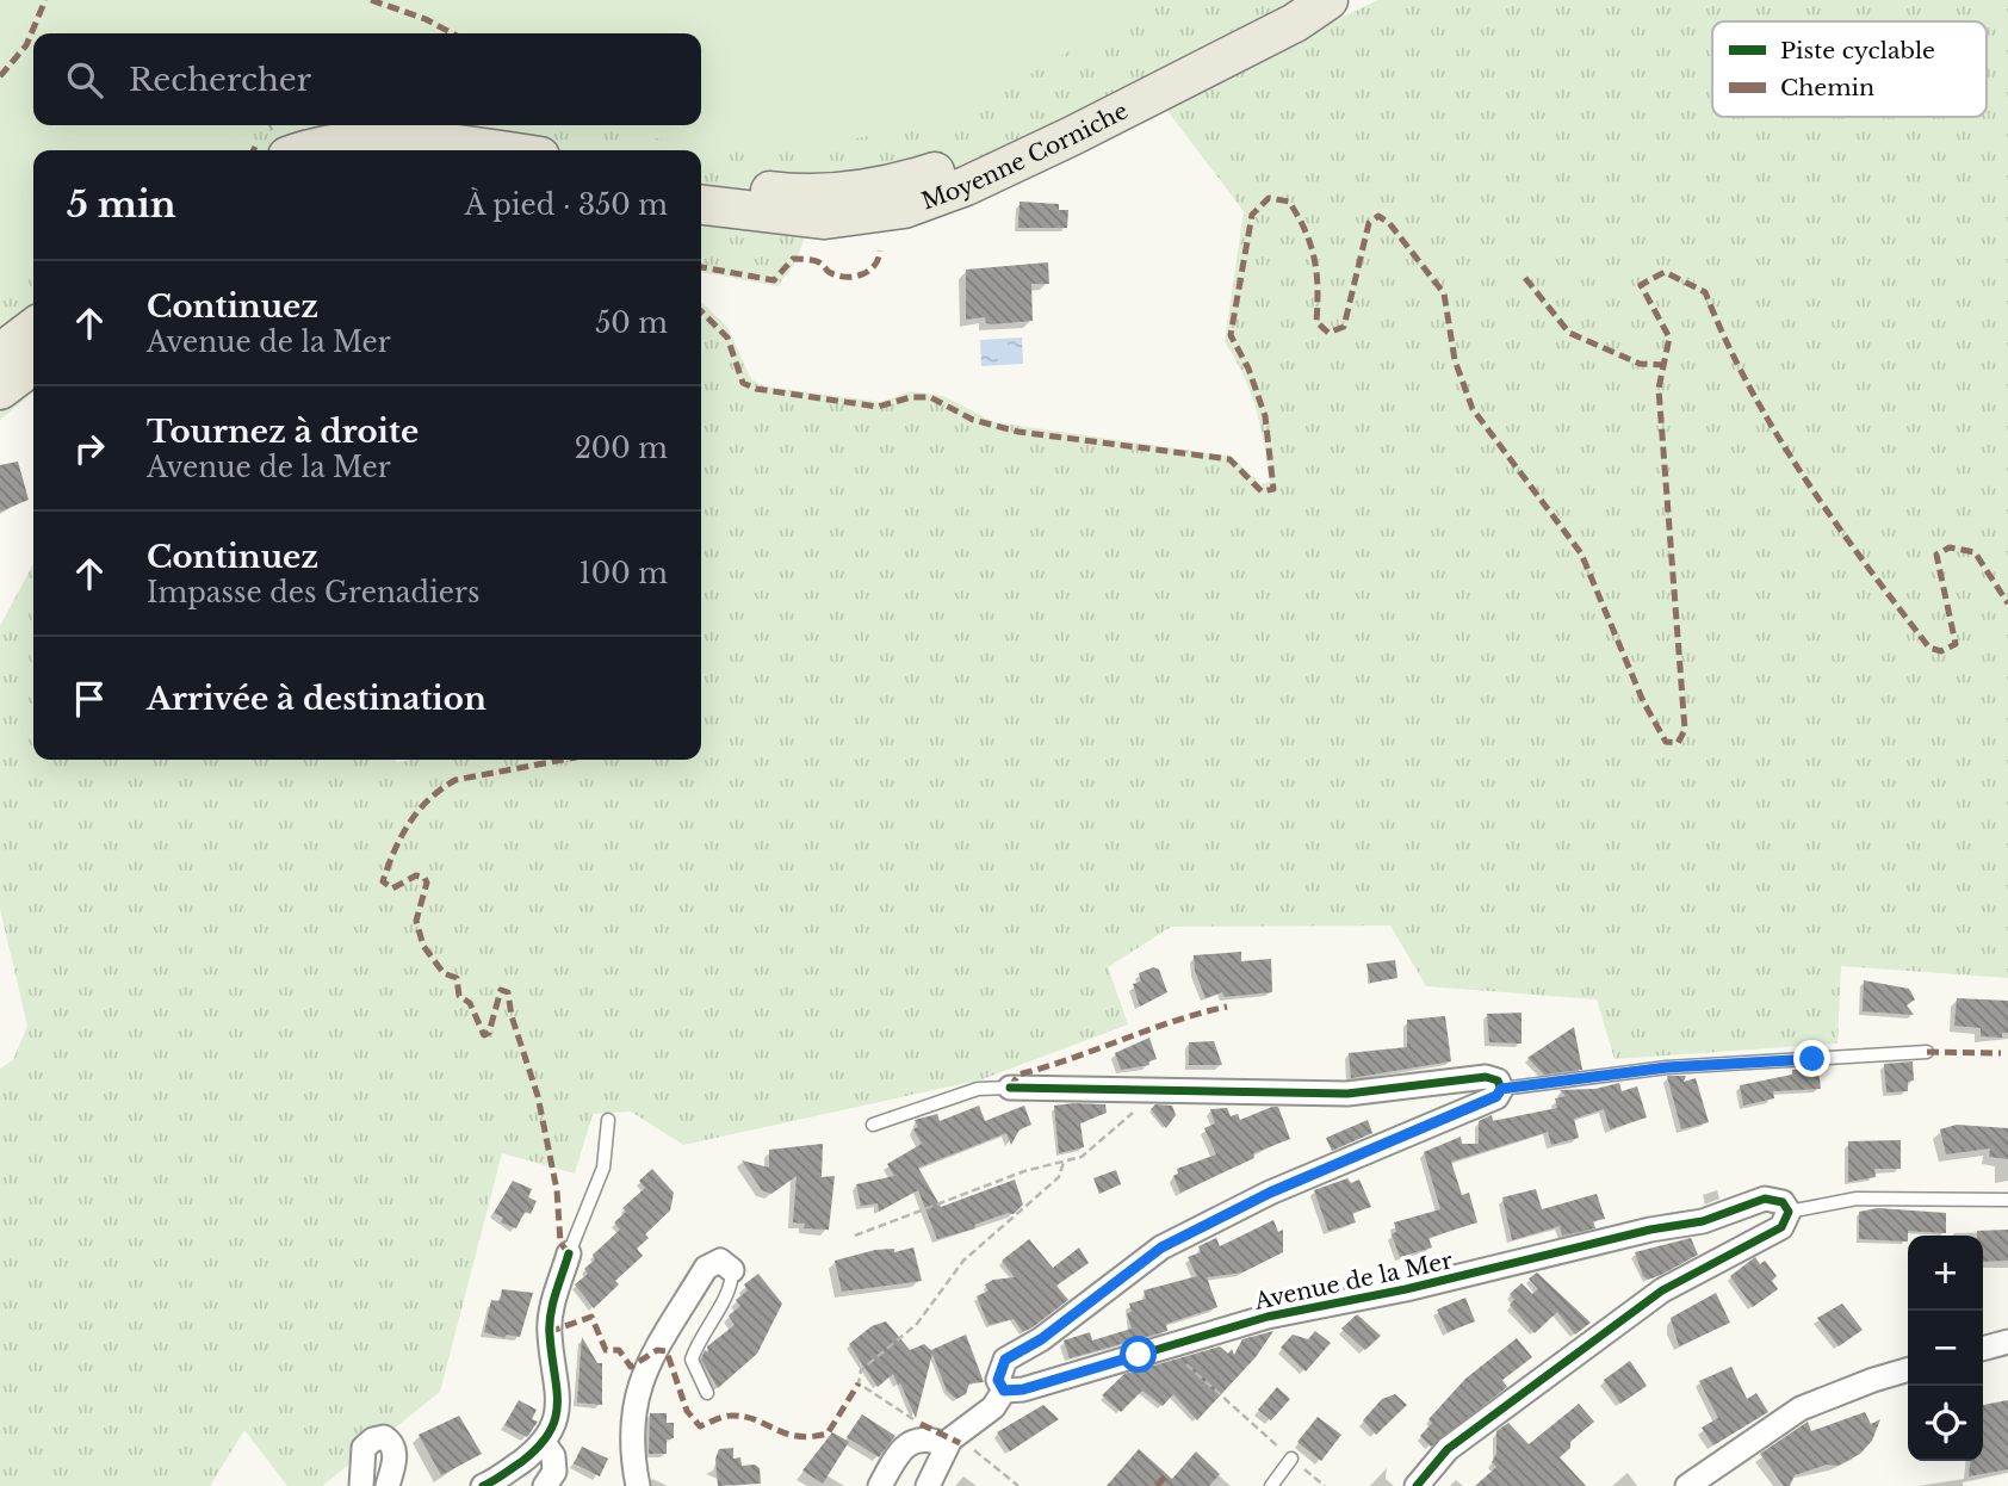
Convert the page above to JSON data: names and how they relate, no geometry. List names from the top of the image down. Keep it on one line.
{"streets":{"main road":["Moyenne Corniche"],"street":["Avenue de la Mer"]},"legend":["Piste cyclable","Chemin"],"page":{"search":"Rechercher","heading":["5 min","À pied · 350 m"],"list":[["Continuez","Avenue de la Mer","50 m"],["Tournez à droite","Avenue de la Mer","200 m"],["Continuez","Impasse des Grenadiers","100 m"],"Arrivée à destination"],"map_buttons":["+","−"]}}
